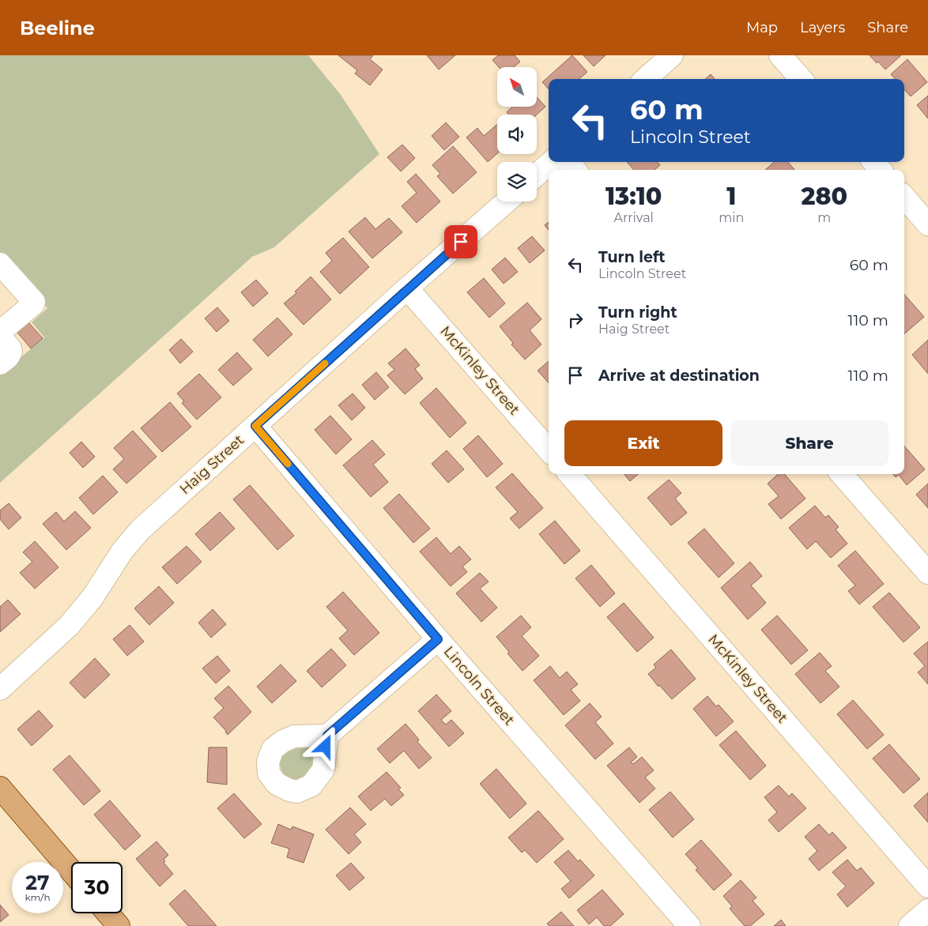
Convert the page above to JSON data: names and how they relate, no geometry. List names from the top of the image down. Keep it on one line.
{"streets":{"street":["McKinley Street","Haig Street","Lincoln Street"]},"crossings":[["McKinley Street","Haig Street"],["Haig Street","Lincoln Street"]],"north":"top left","page":{"header":"Beeline","nav":["Map","Layers","Share"],"turn":["60 m","Lincoln Street"],"eta":["13:10","Arrival","1","min","280","m"],"list":[{"name":"Turn left","note":"Lincoln Street","value":"60 m"},{"name":"Turn right","note":"Haig Street","value":"110 m"},{"name":"Arrive at destination","value":"110 m"}],"buttons":["Exit","Share"],"speed":"27 km/h","limit":"30"}}
